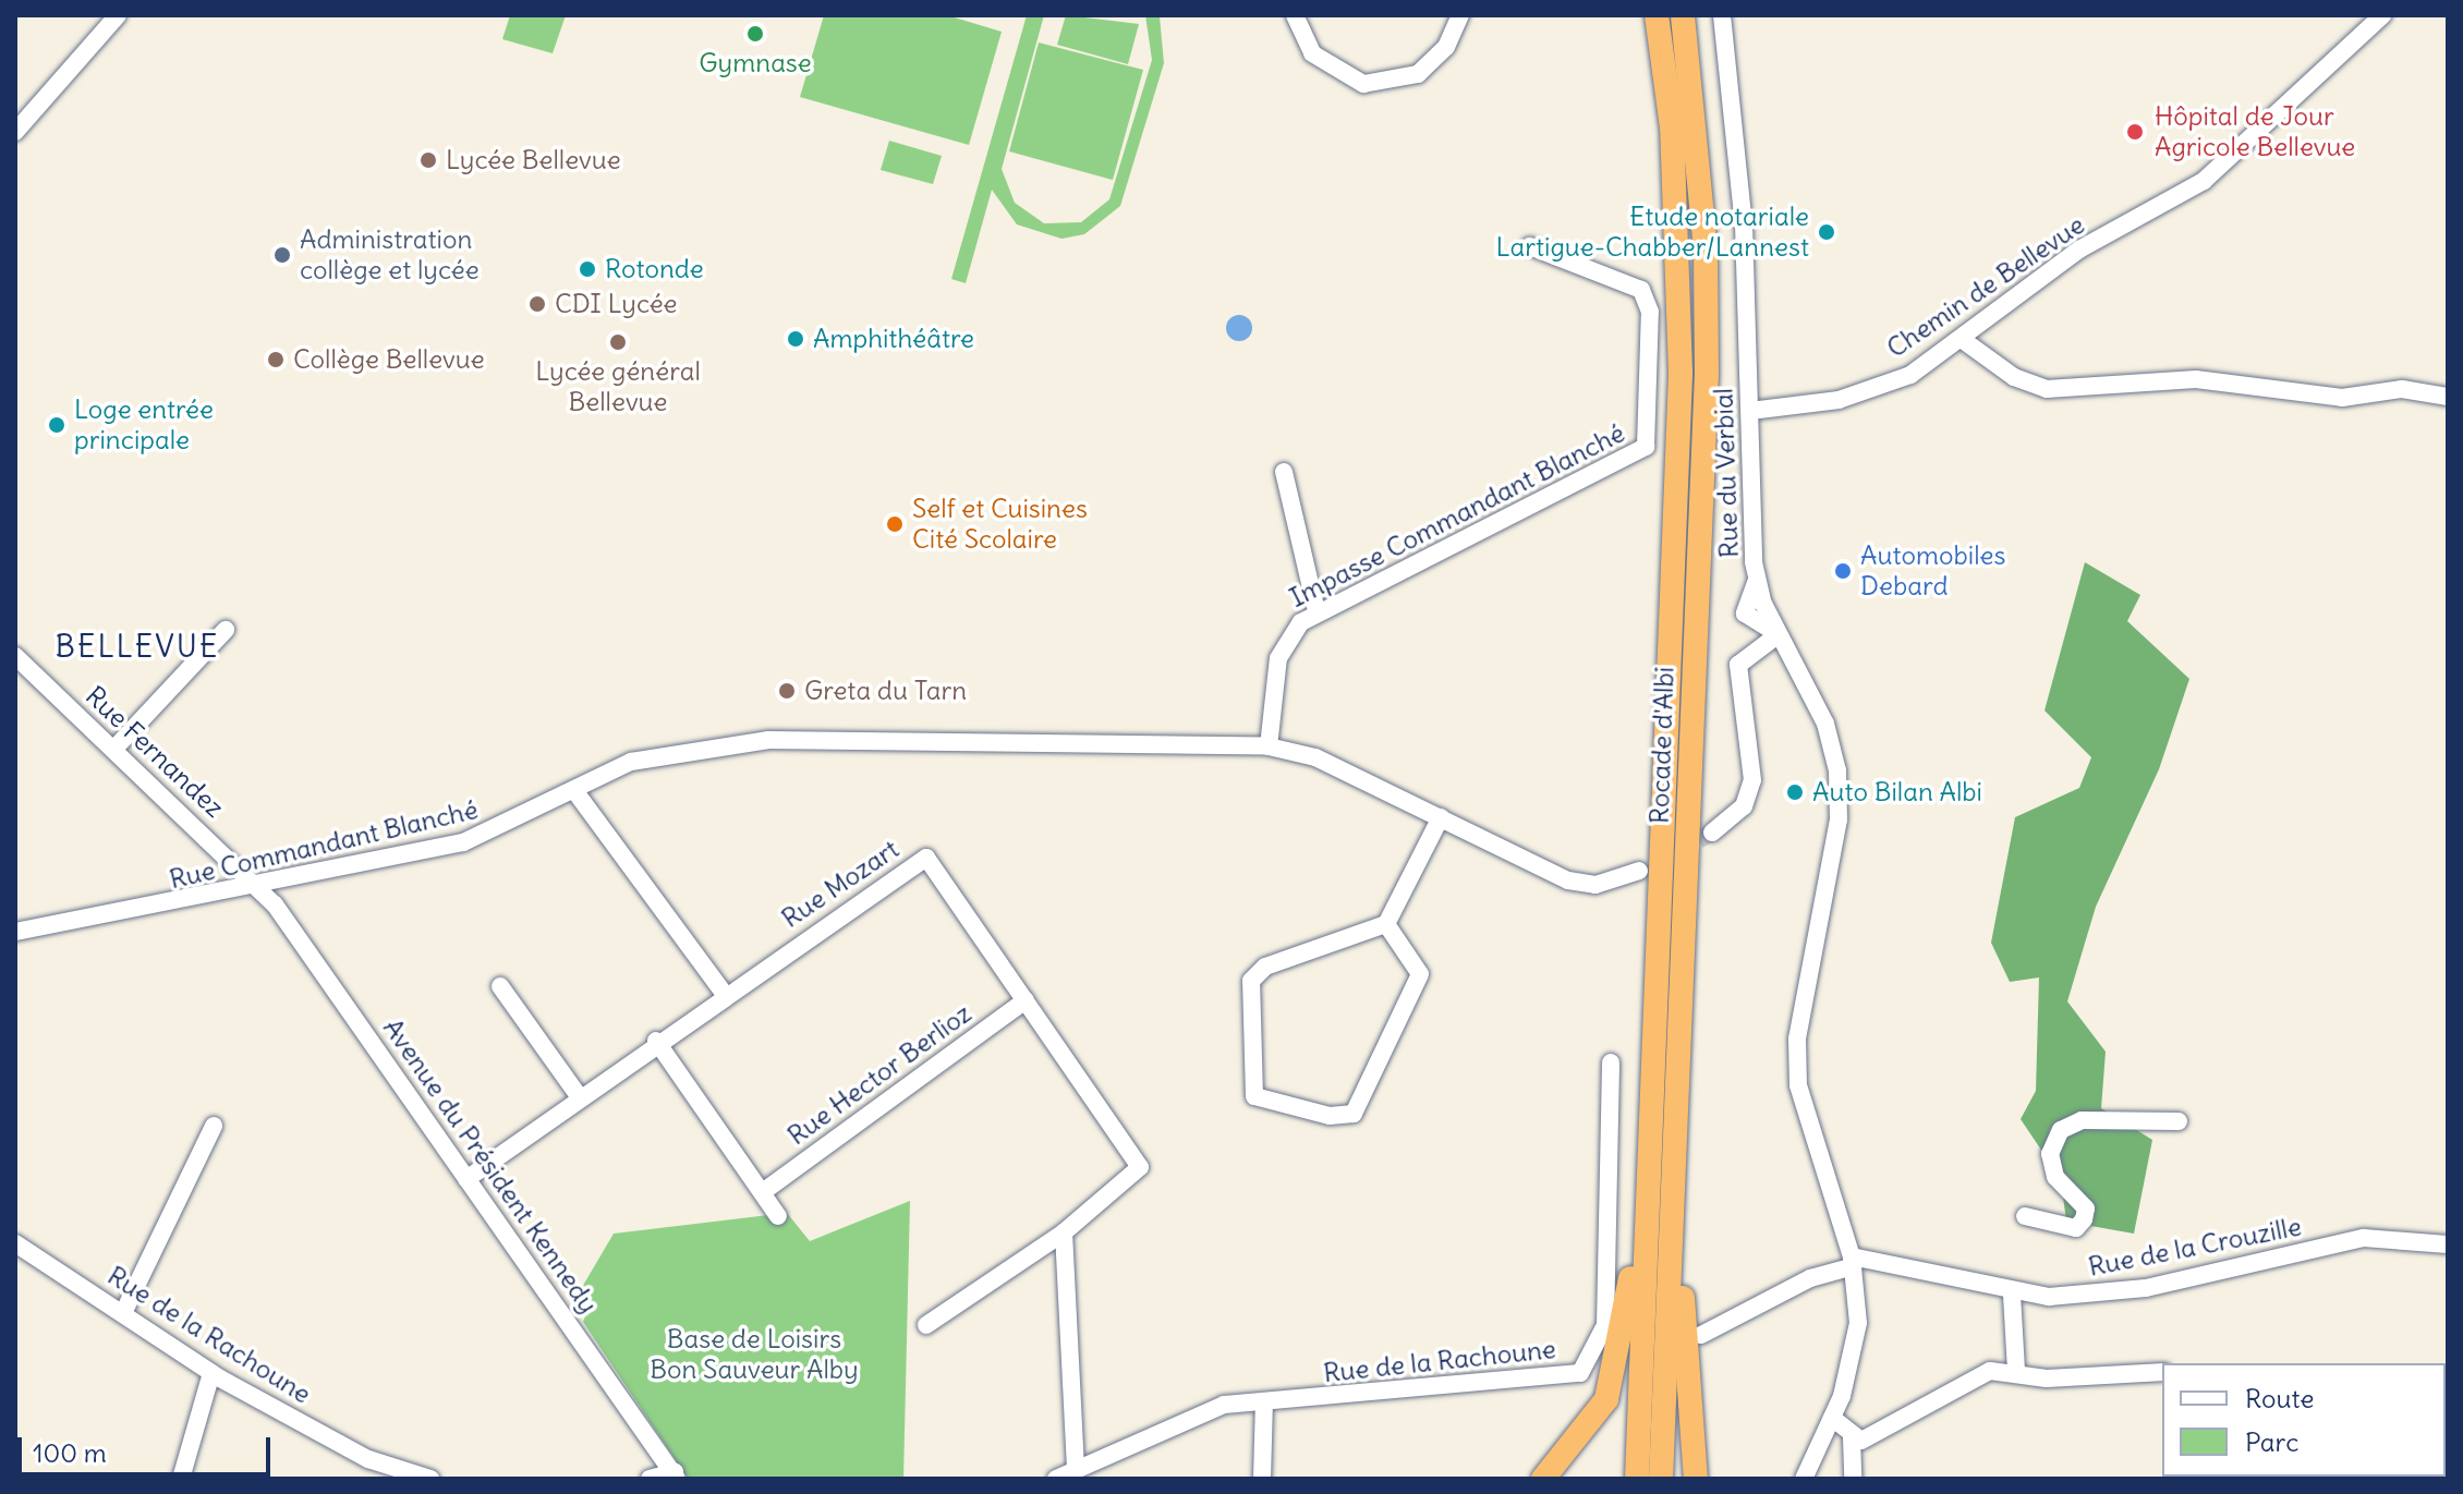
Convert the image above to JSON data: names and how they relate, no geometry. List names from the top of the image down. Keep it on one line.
{"streets":{"highway":["Rocade d'Albi"],"street":["Chemin de Bellevue","Rue du Verbial","Impasse Commandant Blanché","Rue Fernandez","Rue Commandant Blanché","Rue Mozart","Rue Hector Berlioz","Avenue du Président Kennedy","Rue de la Crouzille","Rue de la Rachoune"]},"crossings":[["Chemin de Bellevue","Rue du Verbial"],["Rue du Verbial","Rue de la Crouzille"],["Impasse Commandant Blanché","Rue Commandant Blanché"],["Rue Fernandez","Rue Commandant Blanché"],["Rue Fernandez","Avenue du Président Kennedy"],["Rue Commandant Blanché","Avenue du Président Kennedy"],["Rue Mozart","Rue Hector Berlioz"]],"districts":["BELLEVUE"],"parks":["Base de Loisirs Bon Sauveur Alby"],"places":["Gymnase","Hôpital de Jour Agricole Bellevue","Lycée Bellevue","Etude notariale Lartigue-Chabber/Lannest","Administration collège et lycée","Rotonde","CDI Lycée","Amphithéâtre","Lycée général Bellevue","Collège Bellevue","Loge entrée principale","Self et Cuisines Cité Scolaire","Automobiles Debard","Greta du Tarn","Auto Bilan Albi"],"legend":["Route","Parc"],"scale_bar":"100 m"}
